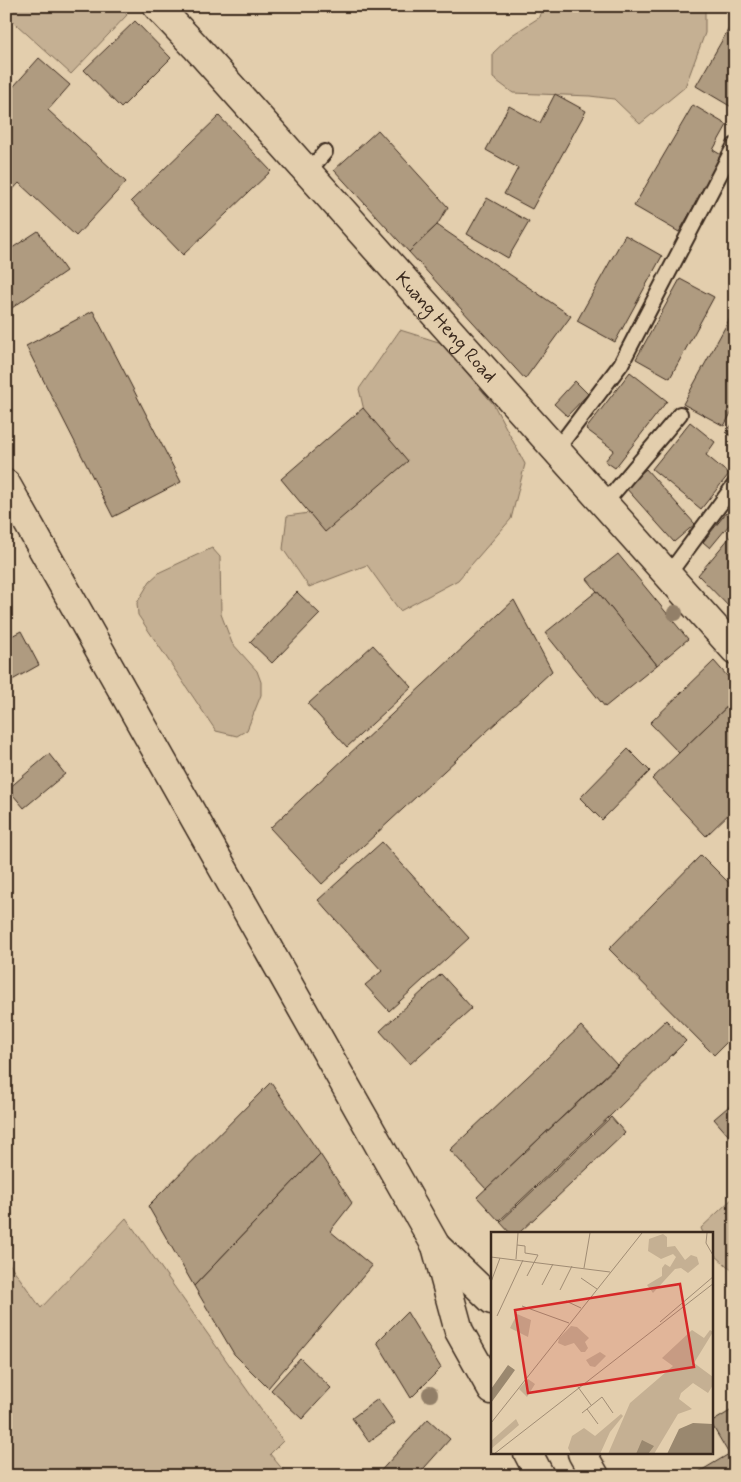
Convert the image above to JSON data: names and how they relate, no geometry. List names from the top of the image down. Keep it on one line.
{"streets":{"main road":["Kuang Heng Road"]}}
